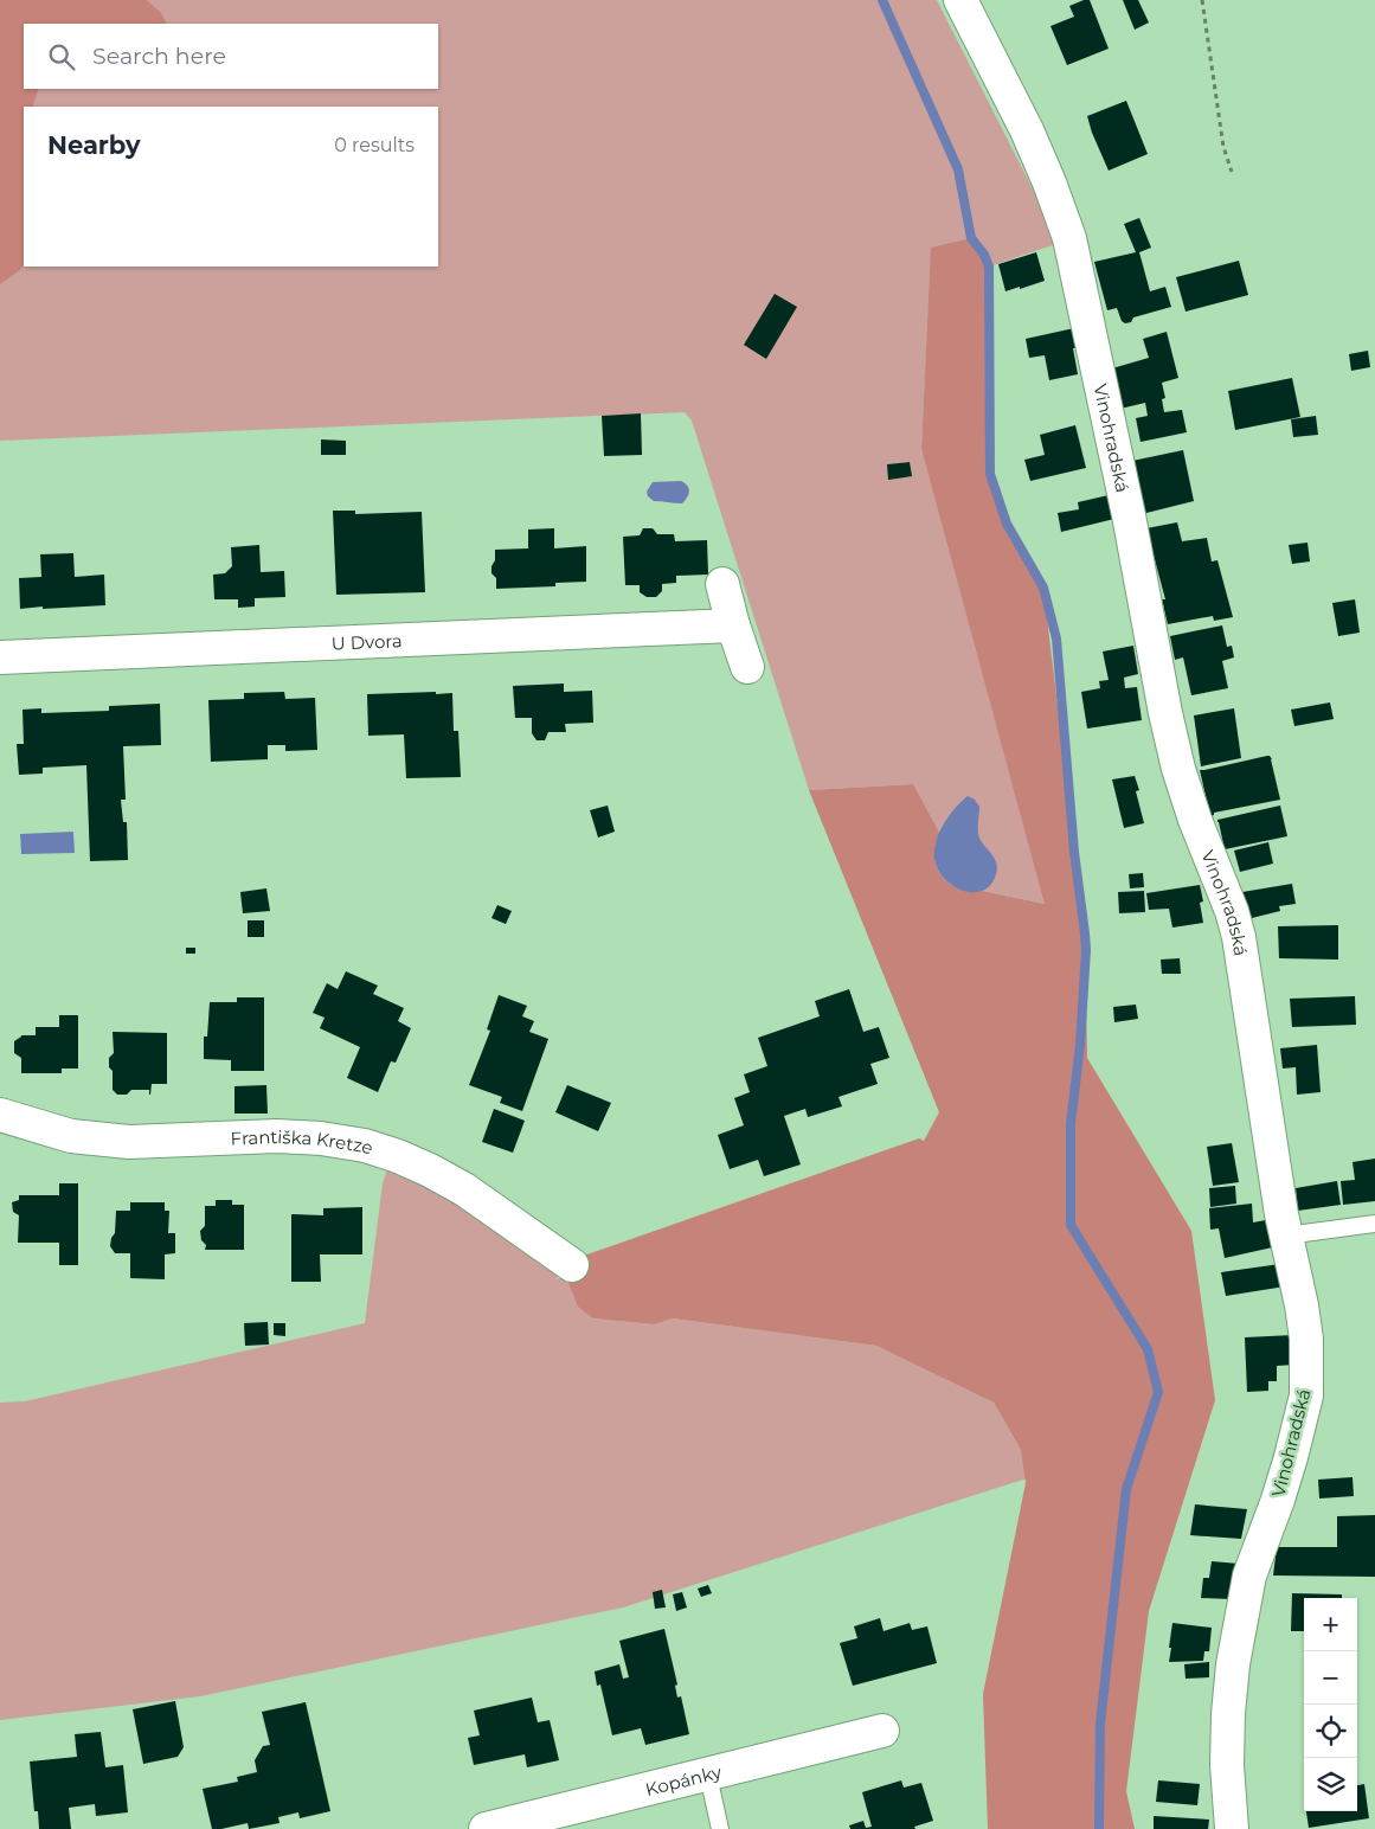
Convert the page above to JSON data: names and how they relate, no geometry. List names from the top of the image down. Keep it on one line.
{"streets":{"street":["Vinohradská","U Dvora","Františka Kretze","Kopánky"]},"page":{"search":"Search here","heading":["Nearby","0 results"],"map_buttons":["+","−"]}}
